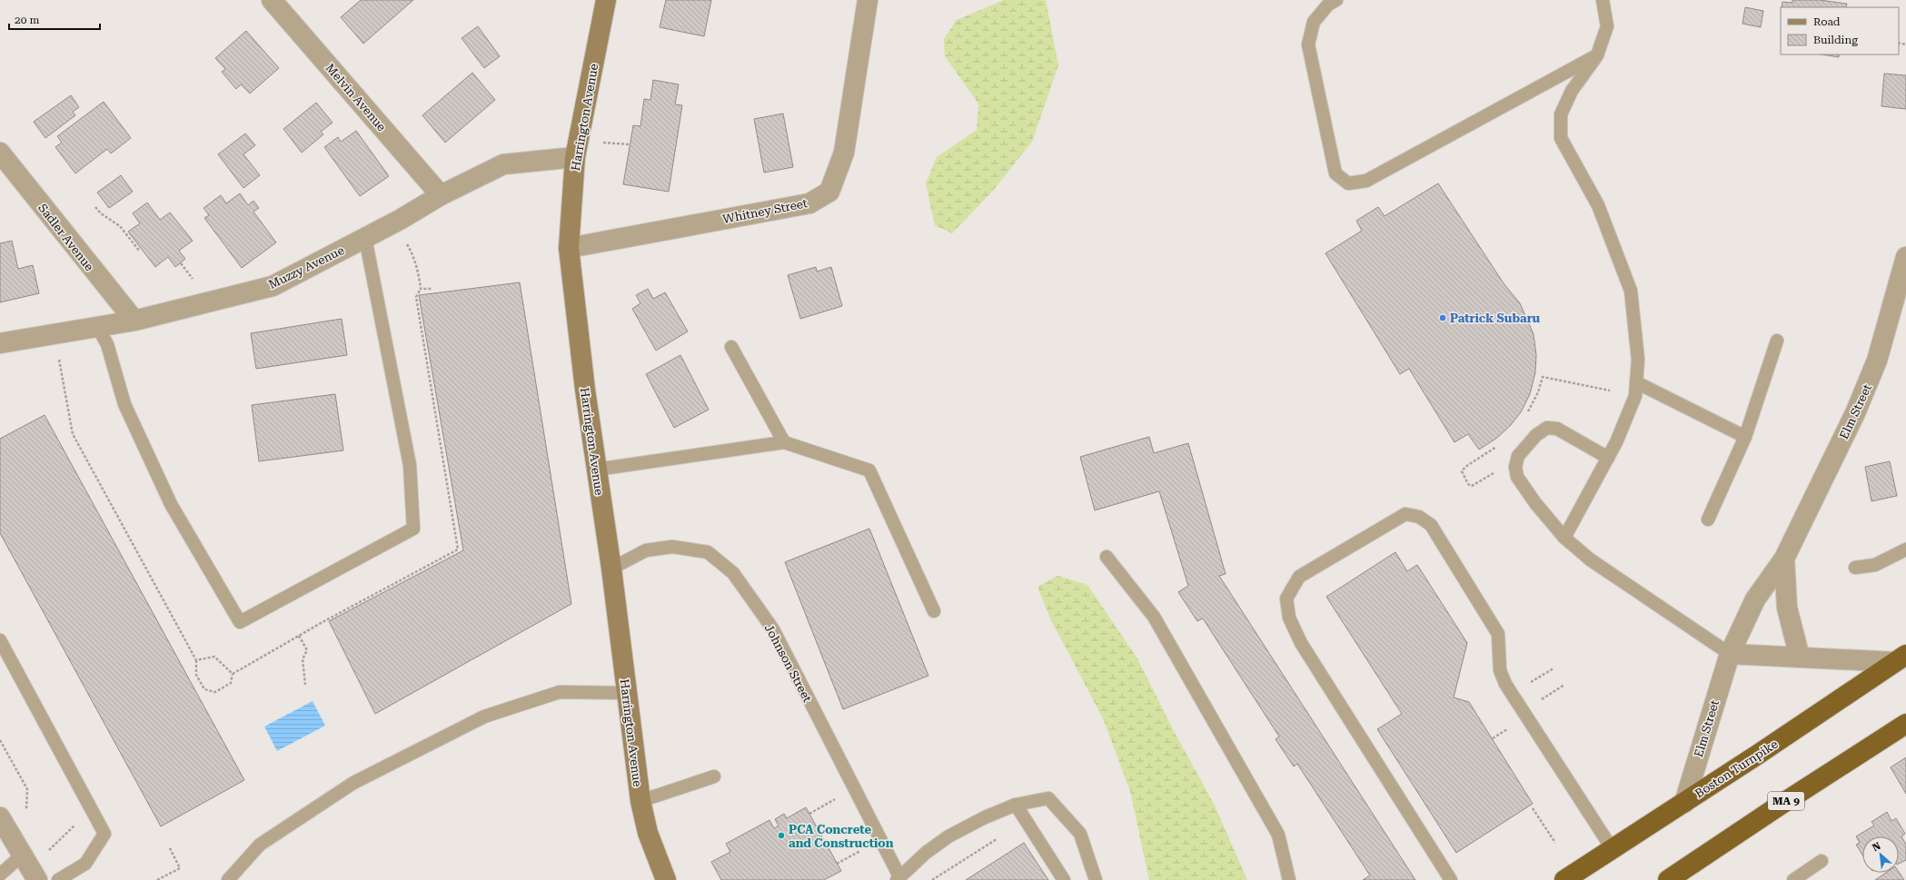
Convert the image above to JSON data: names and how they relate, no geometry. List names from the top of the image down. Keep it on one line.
{"streets":{"highway":["Boston Turnpike","MA 9"],"main road":["Harrington Avenue"],"street":["Melvin Avenue","Whitney Street","Sadler Avenue","Muzzy Avenue","Elm Street"],"lane":["Johnson Street"]},"crossings":[["Melvin Avenue","Muzzy Avenue"],["Harrington Avenue","Whitney Street"],["Harrington Avenue","Muzzy Avenue"],["Harrington Avenue","Johnson Street"],["Sadler Avenue","Muzzy Avenue"],["Elm Street","Boston Turnpike"]],"places":["Patrick Subaru","PCA Concrete and Construction"],"legend":["Road","Building"],"scale_bar":"20 m","north":"top left"}
